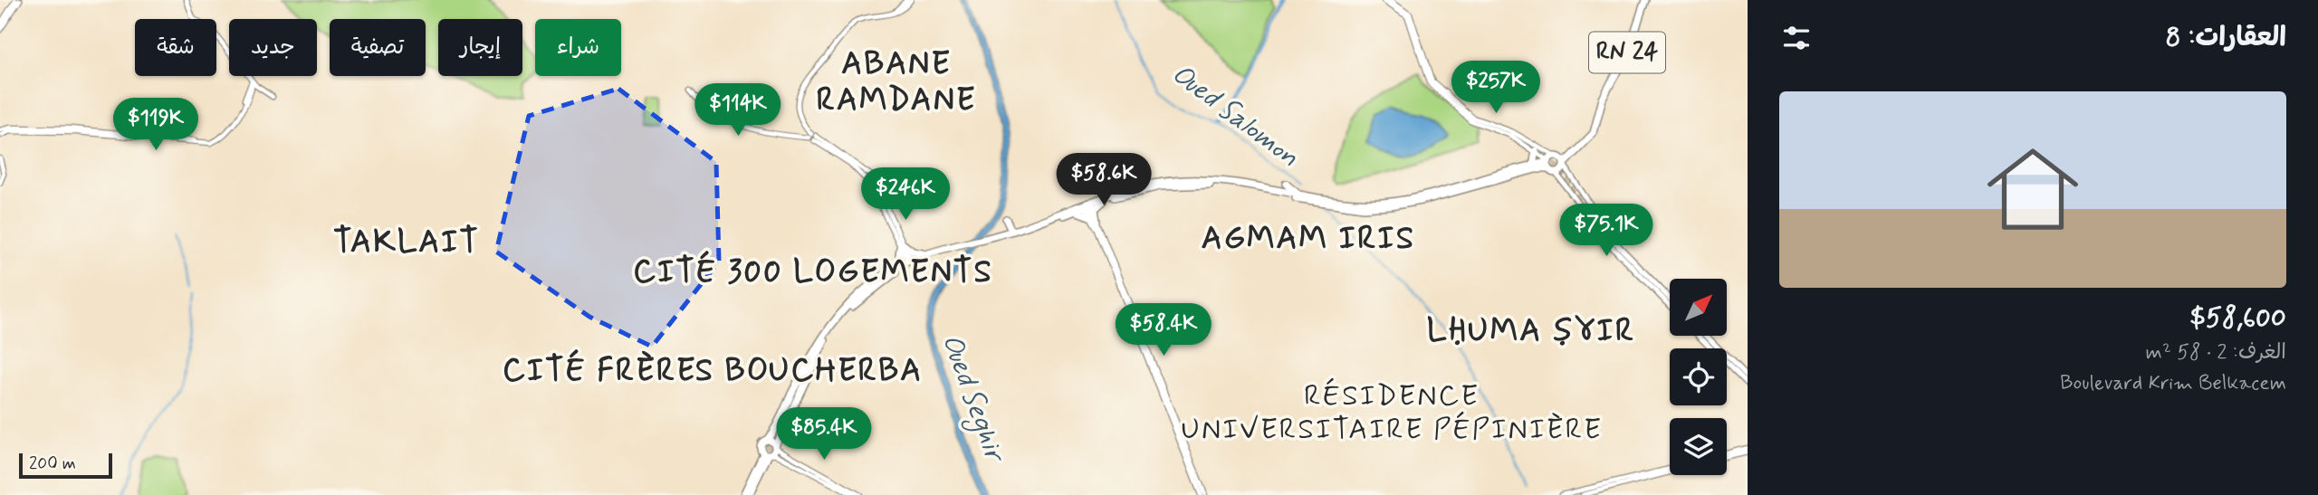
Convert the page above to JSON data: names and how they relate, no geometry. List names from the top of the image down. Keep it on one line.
{"streets":{"main road":["RN 24"]},"districts":["ABANE RAMDANE","AGMAM IRIS","TAKLAIT","CITÉ 300 LOGEMENTS","LḤUMA ṢƔIR","CITÉ FRÈRES BOUCHERBA","RÉSIDENCE UNIVERSITAIRE PÉPINIÈRE"],"water":["Oued Salomon","Oued Seghir"],"scale_bar":"200 m","north":"top right","page":{"heading":"العقارات: 8","chip":["شراء","إيجار","تصفية","جديد","شقة"],"price":["$257K","$114K","$119K","$58.6K","$246K","$75.1K","$58.4K","$85.4K"],"list":[{"name":"$58,600","note":"الغرف: 2 · 58 m² · Boulevard Krim Belkacem"}],"scale":"200 m"}}
